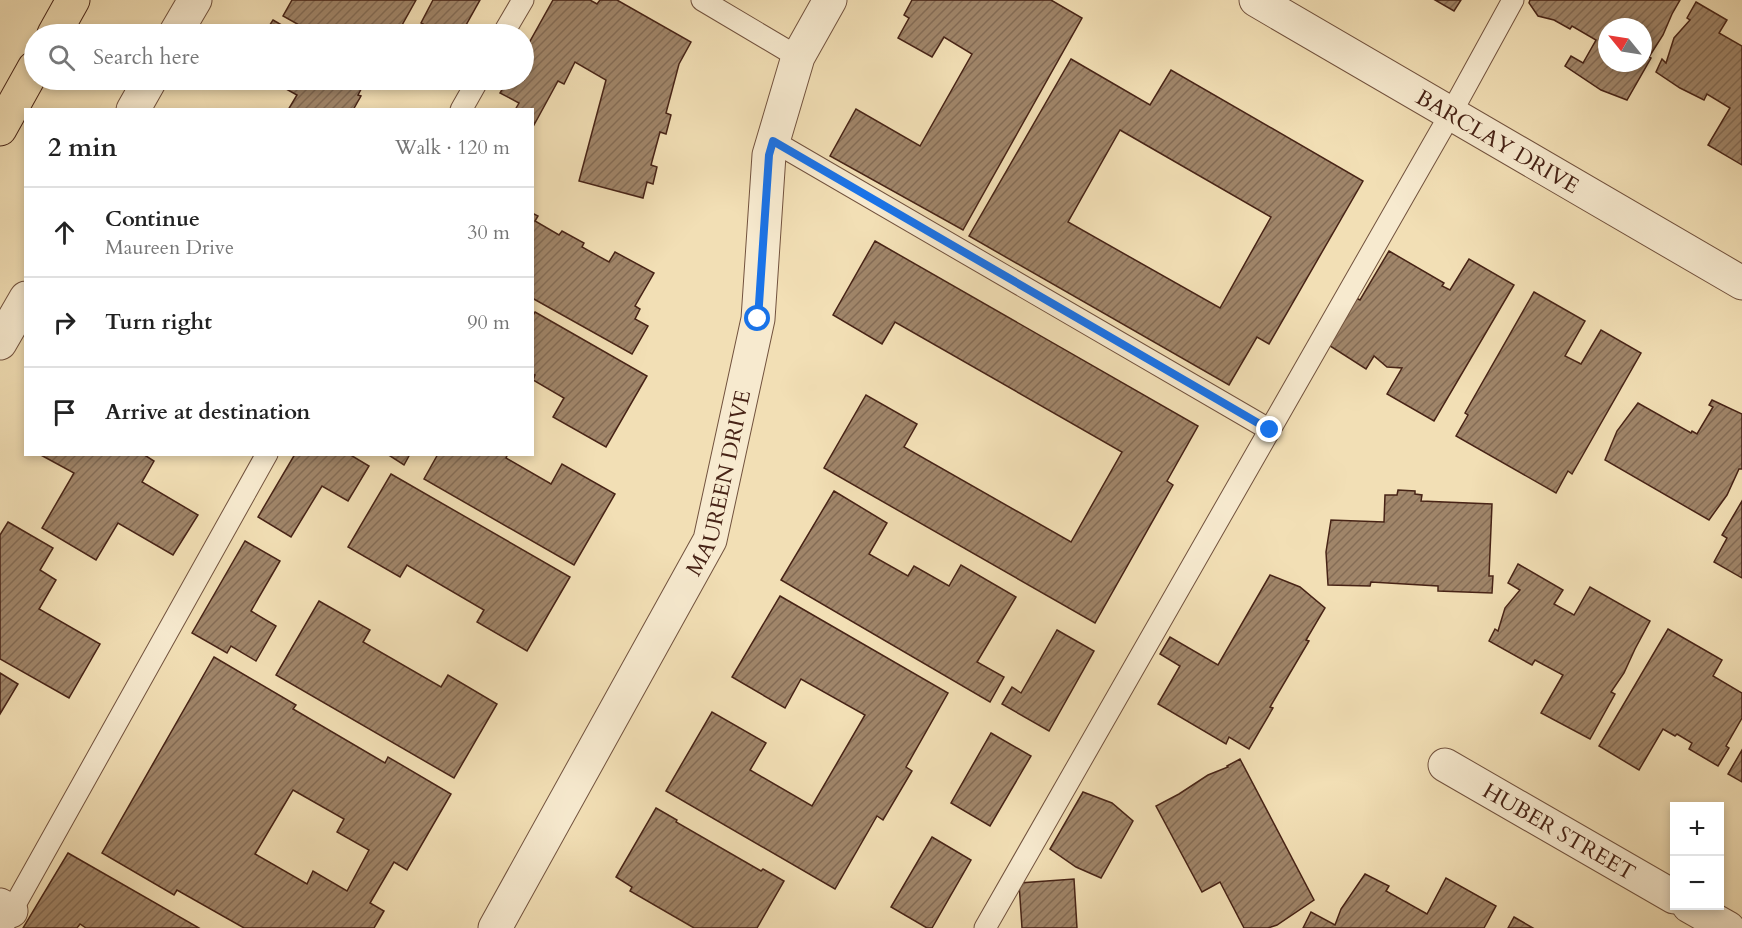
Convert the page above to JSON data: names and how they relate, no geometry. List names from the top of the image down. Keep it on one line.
{"streets":{"street":["BARCLAY DRIVE","MAUREEN DRIVE","HUBER STREET"]},"north":"top left","page":{"search":"Search here","heading":["2 min","Walk · 120 m"],"list":[["Continue","Maureen Drive","30 m"],["Turn right","90 m"],"Arrive at destination"],"map_buttons":["+","−"]}}
